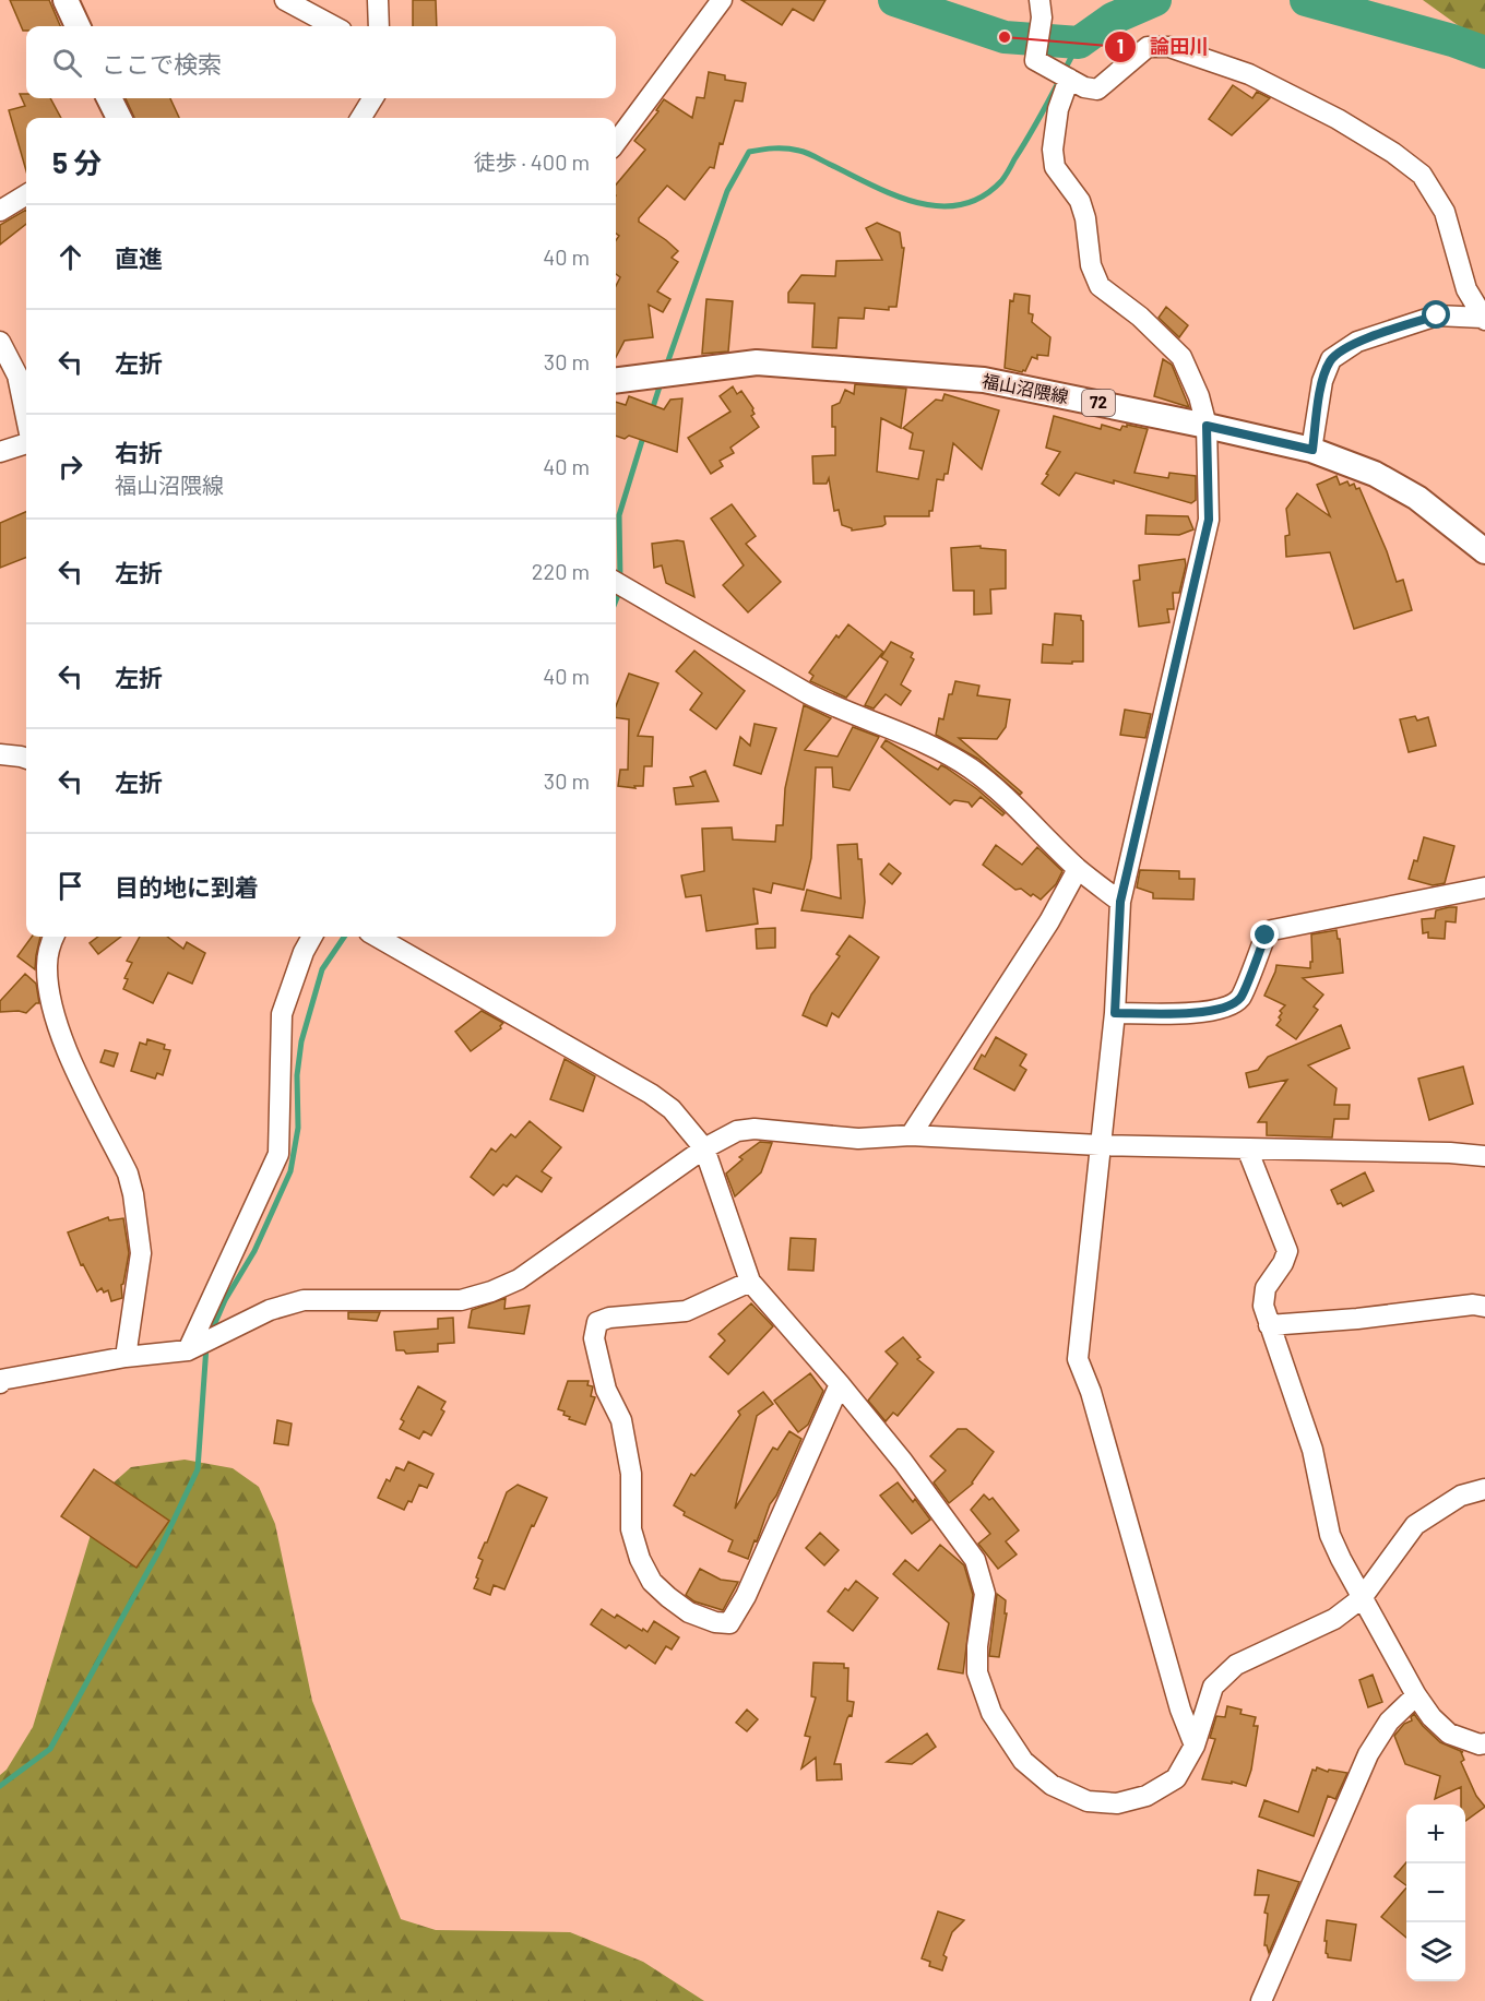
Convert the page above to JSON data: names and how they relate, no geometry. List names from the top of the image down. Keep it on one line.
{"streets":{"main road":["福山沼隈線","72"]},"places":["論田川"],"page":{"search":"ここで検索","heading":["5 分","徒歩 · 400 m"],"list":[["直進","40 m"],["左折","30 m"],["右折","福山沼隈線","40 m"],["左折","220 m"],["左折","40 m"],["左折","30 m"],"目的地に到着"],"map_buttons":["+","−"]}}
